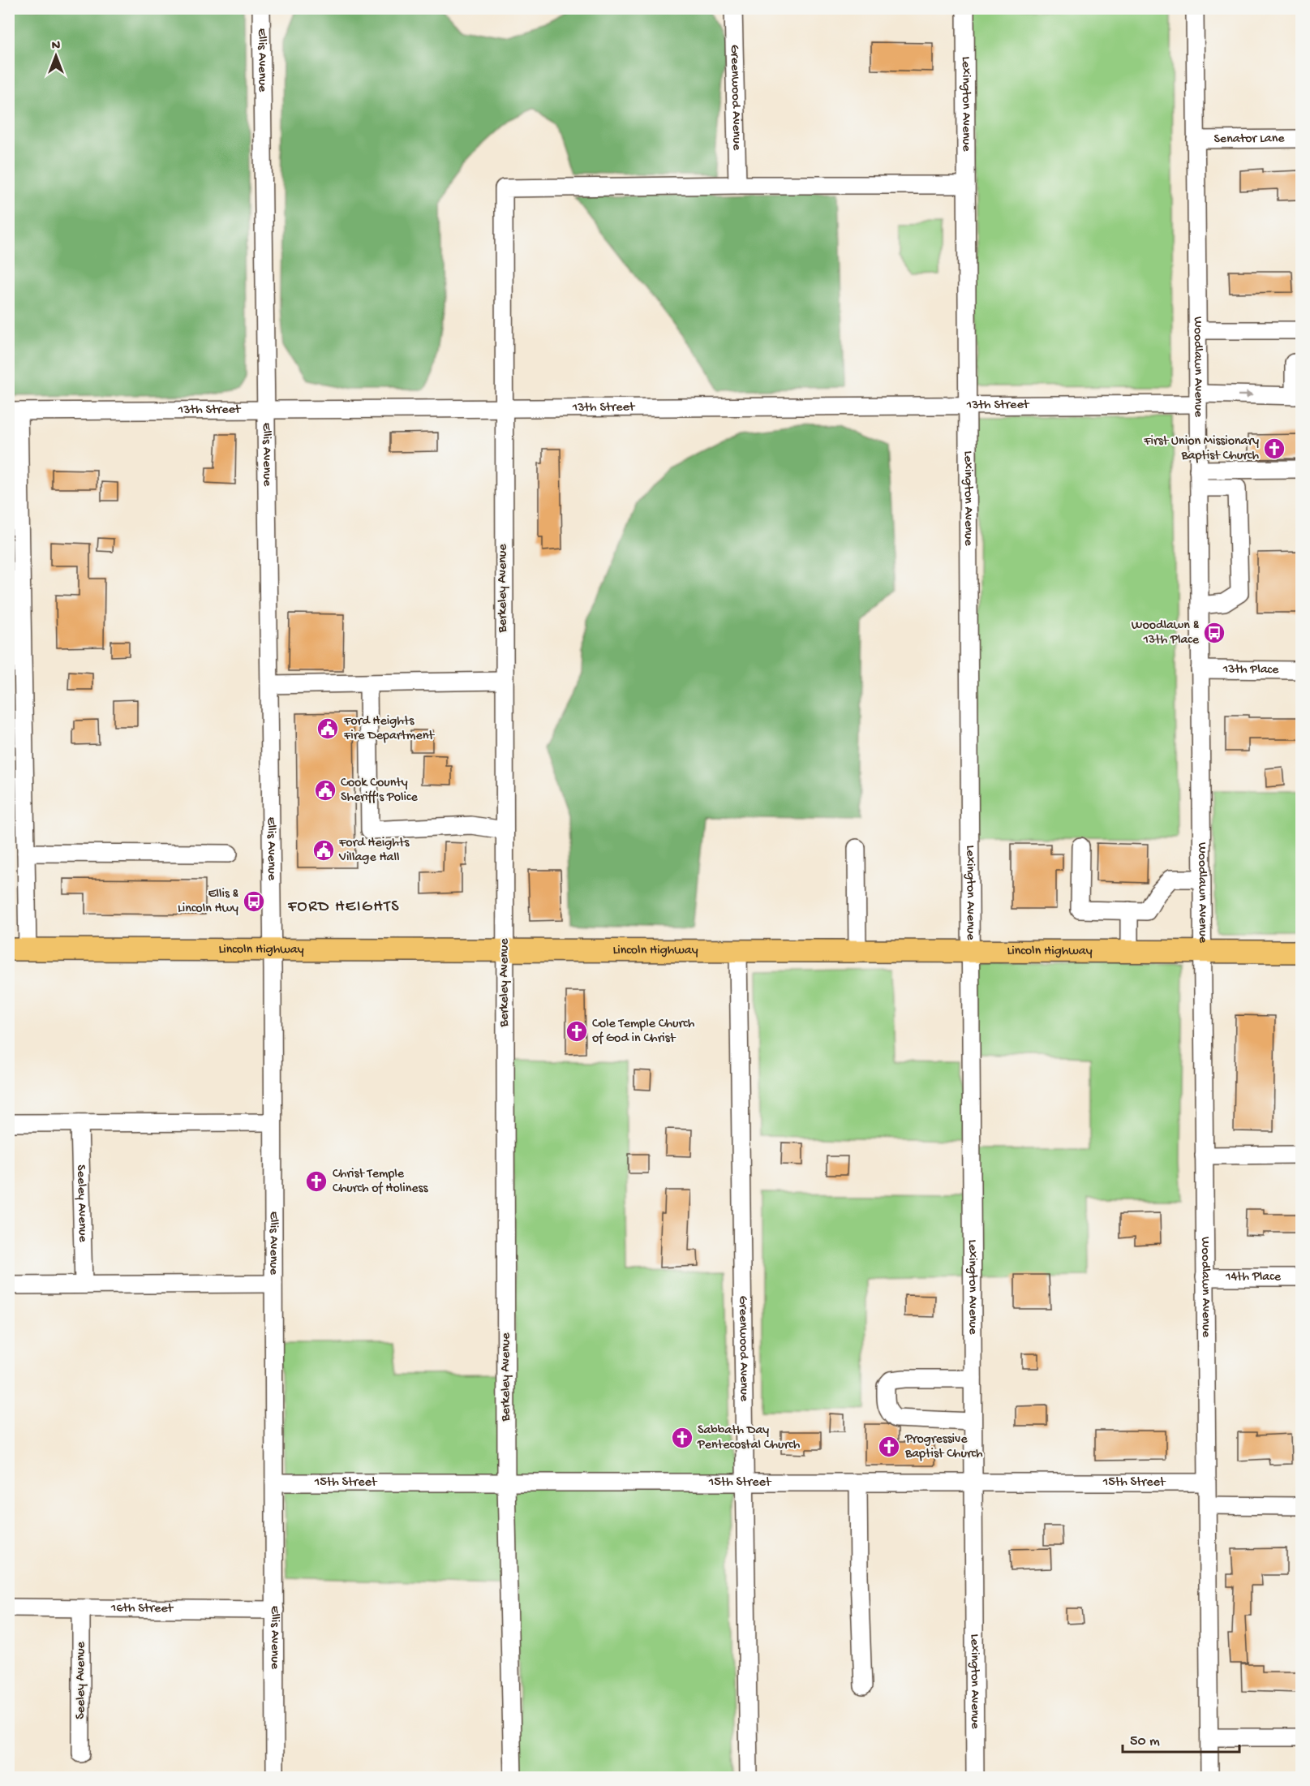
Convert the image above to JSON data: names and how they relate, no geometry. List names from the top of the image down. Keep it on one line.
{"streets":{"main road":["Lincoln Highway"],"street":["Ellis Avenue","Greenwood Avenue","Lexington Avenue","Senator Lane","Woodlawn Avenue","13th Street","Berkeley Avenue","13th Place","Seeley Avenue","14th Place","15th Street","16th Street"]},"crossings":[["Ellis Avenue","13th Street"],["Ellis Avenue","Lincoln Highway"],["Ellis Avenue","15th Street"],["Ellis Avenue","16th Street"],["Greenwood Avenue","Berkeley Avenue"],["Greenwood Avenue","Lincoln Highway"],["Greenwood Avenue","15th Street"],["Lexington Avenue","13th Street"],["Lexington Avenue","Lincoln Highway"],["Lexington Avenue","15th Street"],["Senator Lane","Woodlawn Avenue"],["Woodlawn Avenue","13th Street"],["Woodlawn Avenue","13th Place"],["Woodlawn Avenue","Lincoln Highway"],["Woodlawn Avenue","14th Place"],["Woodlawn Avenue","15th Street"],["13th Street","Berkeley Avenue"],["Berkeley Avenue","Lincoln Highway"],["Berkeley Avenue","15th Street"],["Seeley Avenue","16th Street"]],"districts":["FORD HEIGHTS"],"places":{"church":["First Union Missionary Baptist Church","Cole Temple Church of God in Christ","Christ Temple Church of Holiness","Sabbath Day Pentecostal Church","Progressive Baptist Church"],"bus stop":["Woodlawn & 13th Place","Ellis & Lincoln Hwy"],"public building":["Ford Heights Fire Department","Cook County Sheriff's Police","Ford Heights Village Hall"]},"scale_bar":"50 m","north":"top"}
